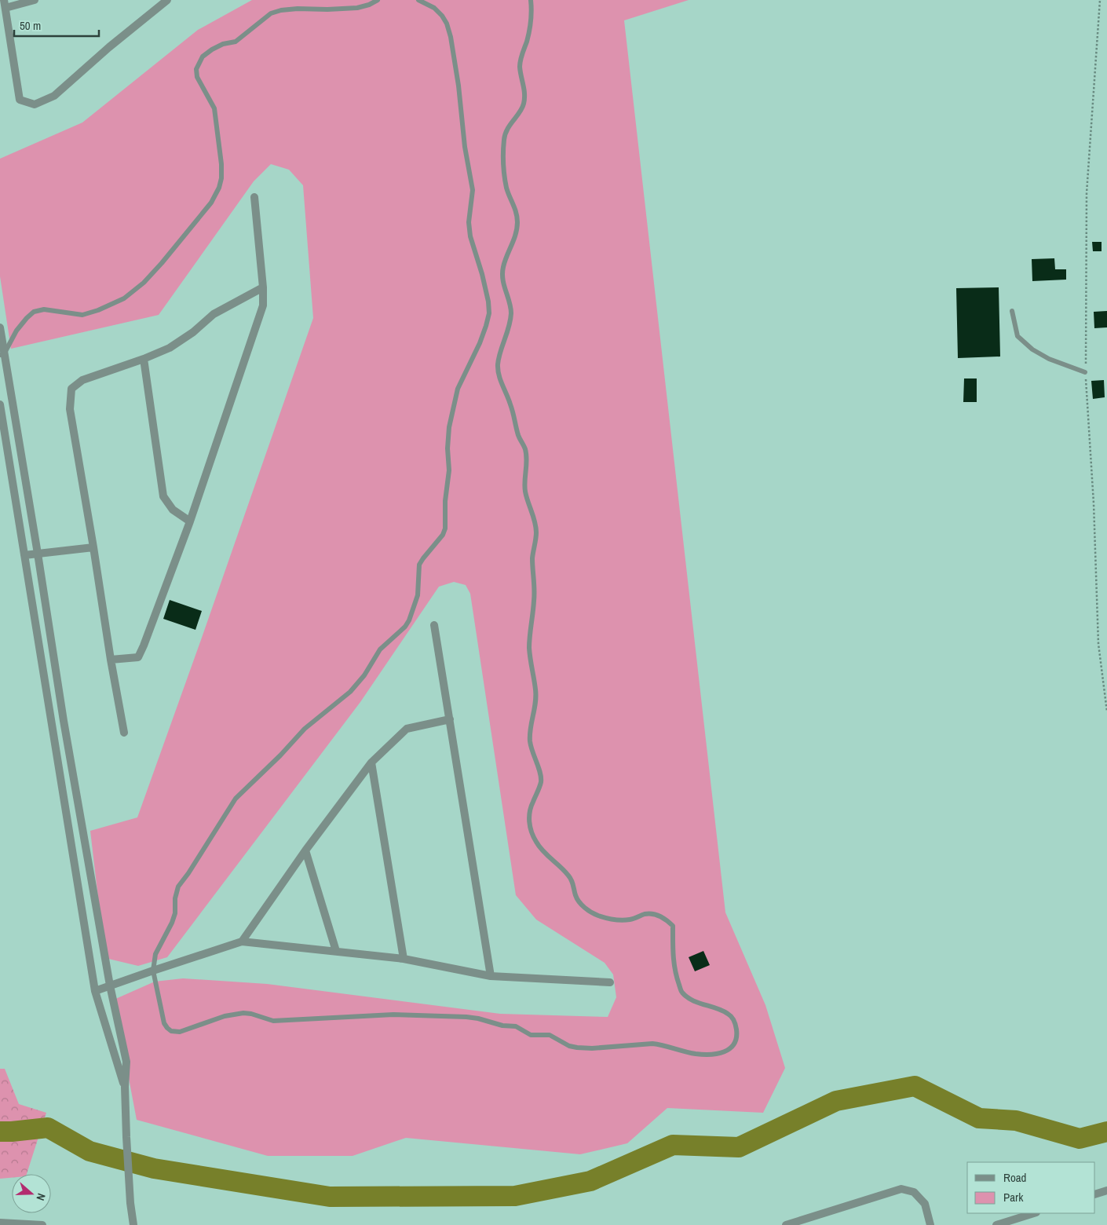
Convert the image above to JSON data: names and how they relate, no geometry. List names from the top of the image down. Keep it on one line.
{"legend":["Road","Park"],"scale_bar":"50 m","north":"right"}
